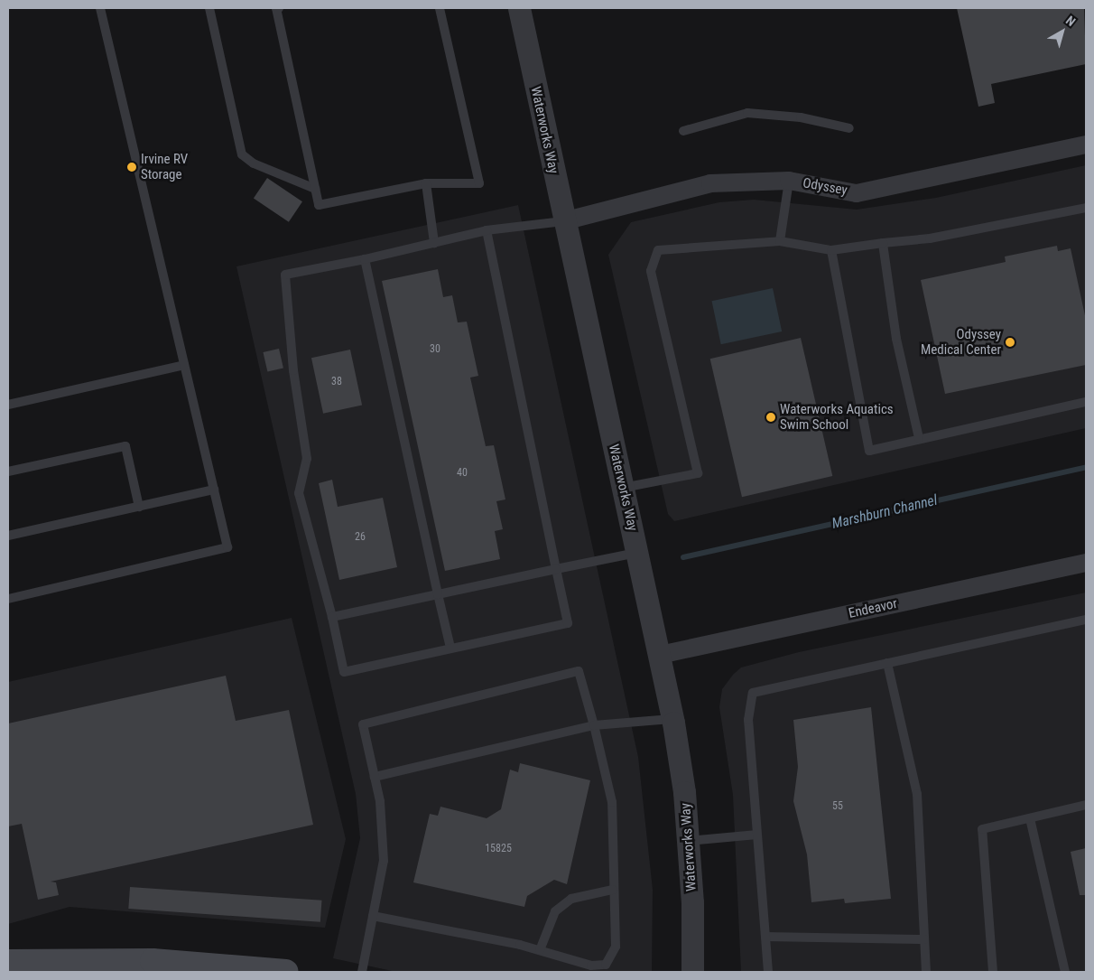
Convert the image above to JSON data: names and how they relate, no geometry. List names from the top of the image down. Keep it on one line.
{"streets":{"street":["Waterworks Way","Odyssey","Endeavor"]},"crossings":[["Waterworks Way","Odyssey"],["Waterworks Way","Endeavor"]],"water":["Marshburn Channel"],"places":["Irvine RV Storage","Odyssey Medical Center","Waterworks Aquatics Swim School"],"house_numbers":["30","38","40","26","55","15825"],"north":"top right"}
